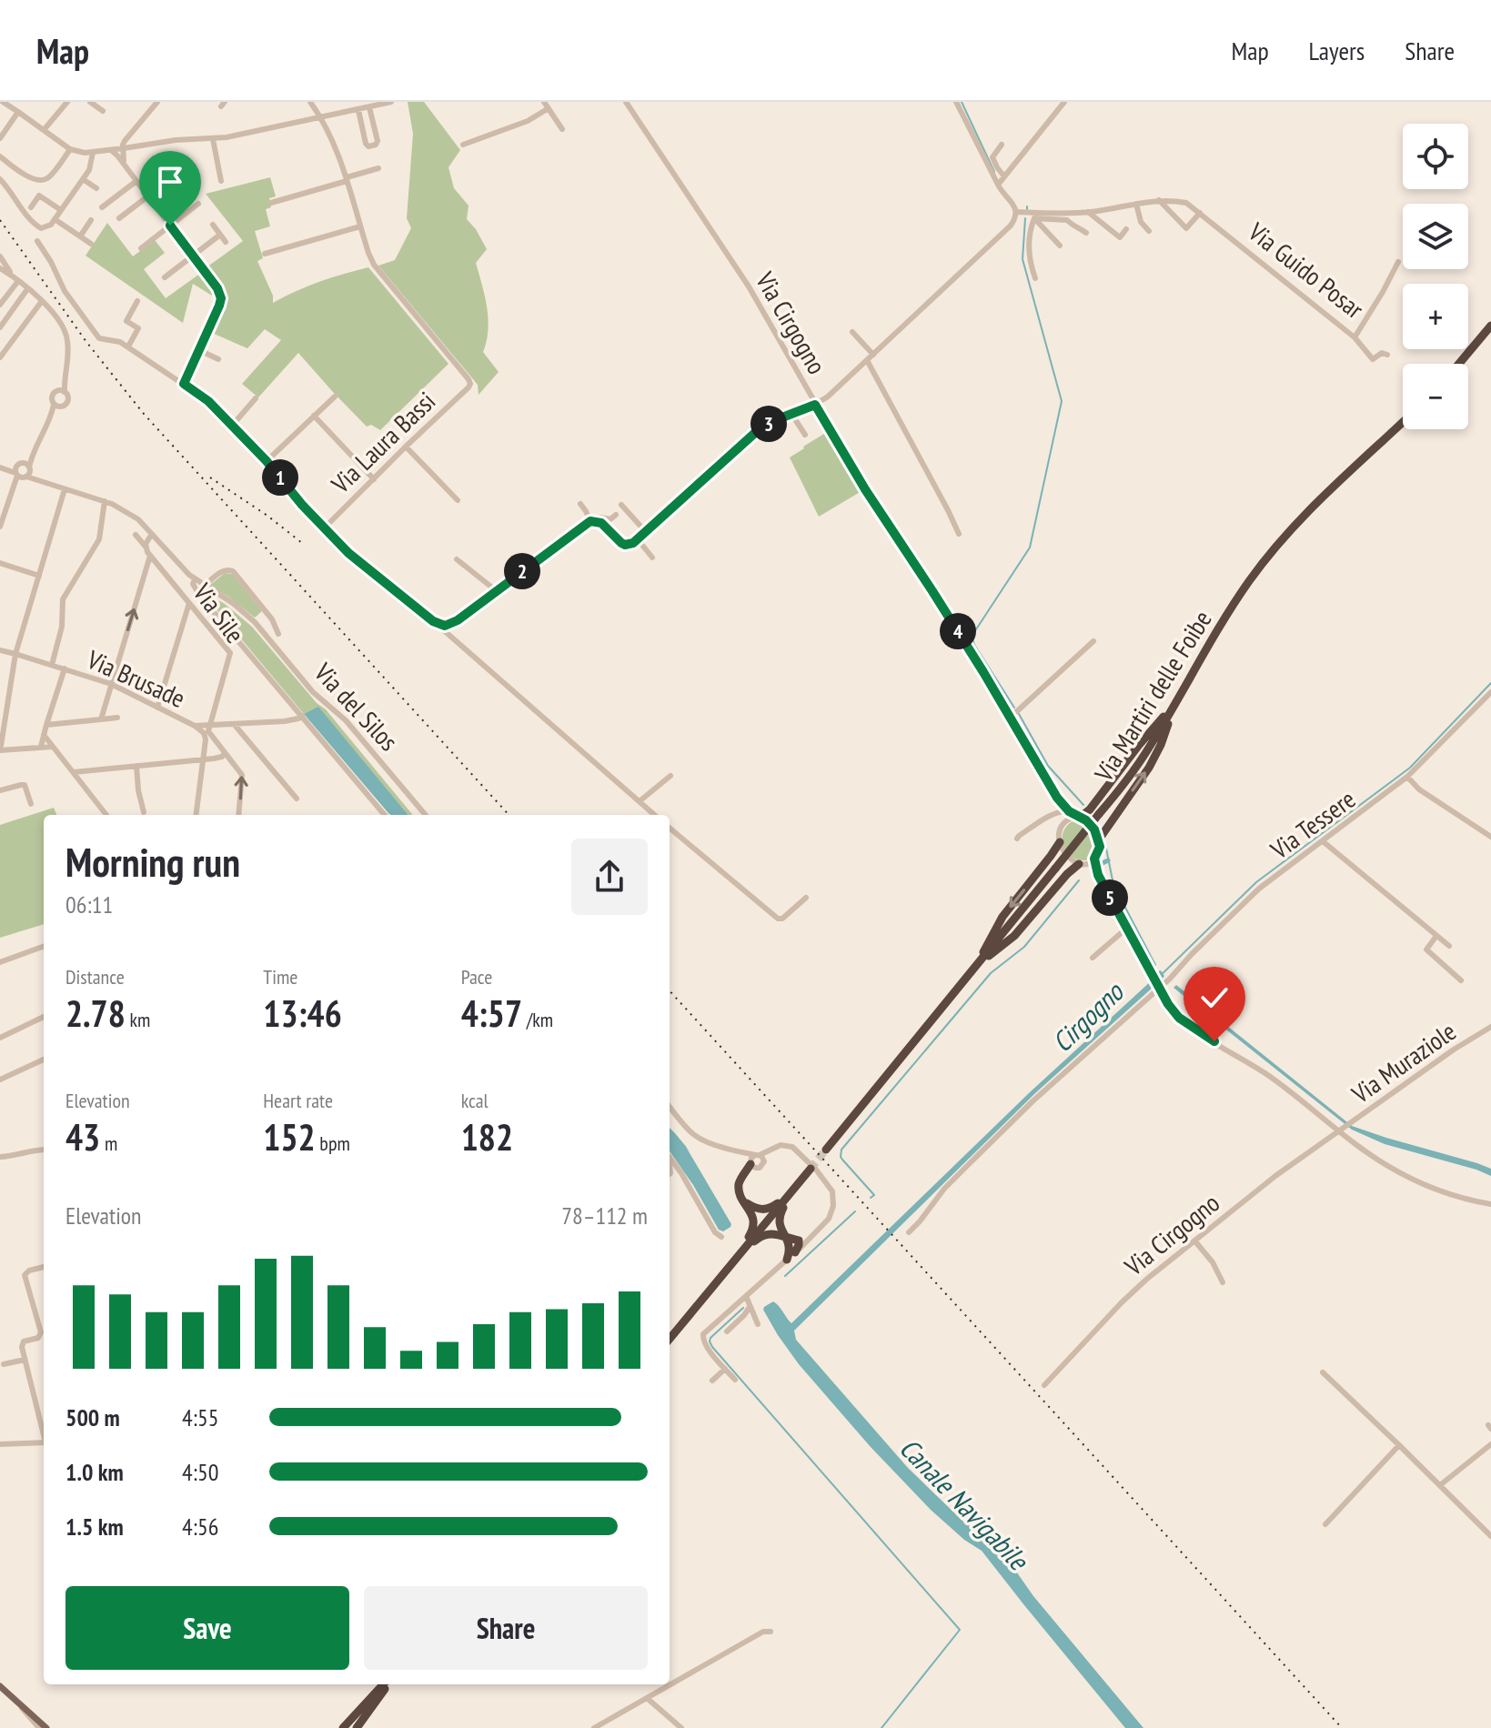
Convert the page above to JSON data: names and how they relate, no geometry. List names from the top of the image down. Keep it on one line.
{"streets":{"highway":["Via Martiri delle Foibe"],"street":["Via Guido Posar","Via Cirgogno","Via Laura Bassi","Via Sile","Via Brusade","Via del Silos","Via Tessere","Via Muraziole"]},"crossings":[["Via Cirgogno","Via Muraziole"],["Via Sile","Via Brusade"]],"water":["Cirgogno","Canale Navigabile"],"page":{"header":"Map","nav":["Map","Layers","Share"],"map_buttons":["+","−"],"pins":["3","1","2","4","5"],"heading":["Morning run","06:11"],"stats":[["Distance","2.78 km"],["Time","13:46"],["Pace","4:57 /km"],["Elevation","43 m"],["Heart rate","152 bpm"],["kcal","182"]],"chart":["Elevation","78–112 m"],"list":[{"name":"500 m","note":"4:55"},{"name":"1.0 km","note":"4:50"},{"name":"1.5 km","note":"4:56"}],"buttons":["Save","Share"]}}
